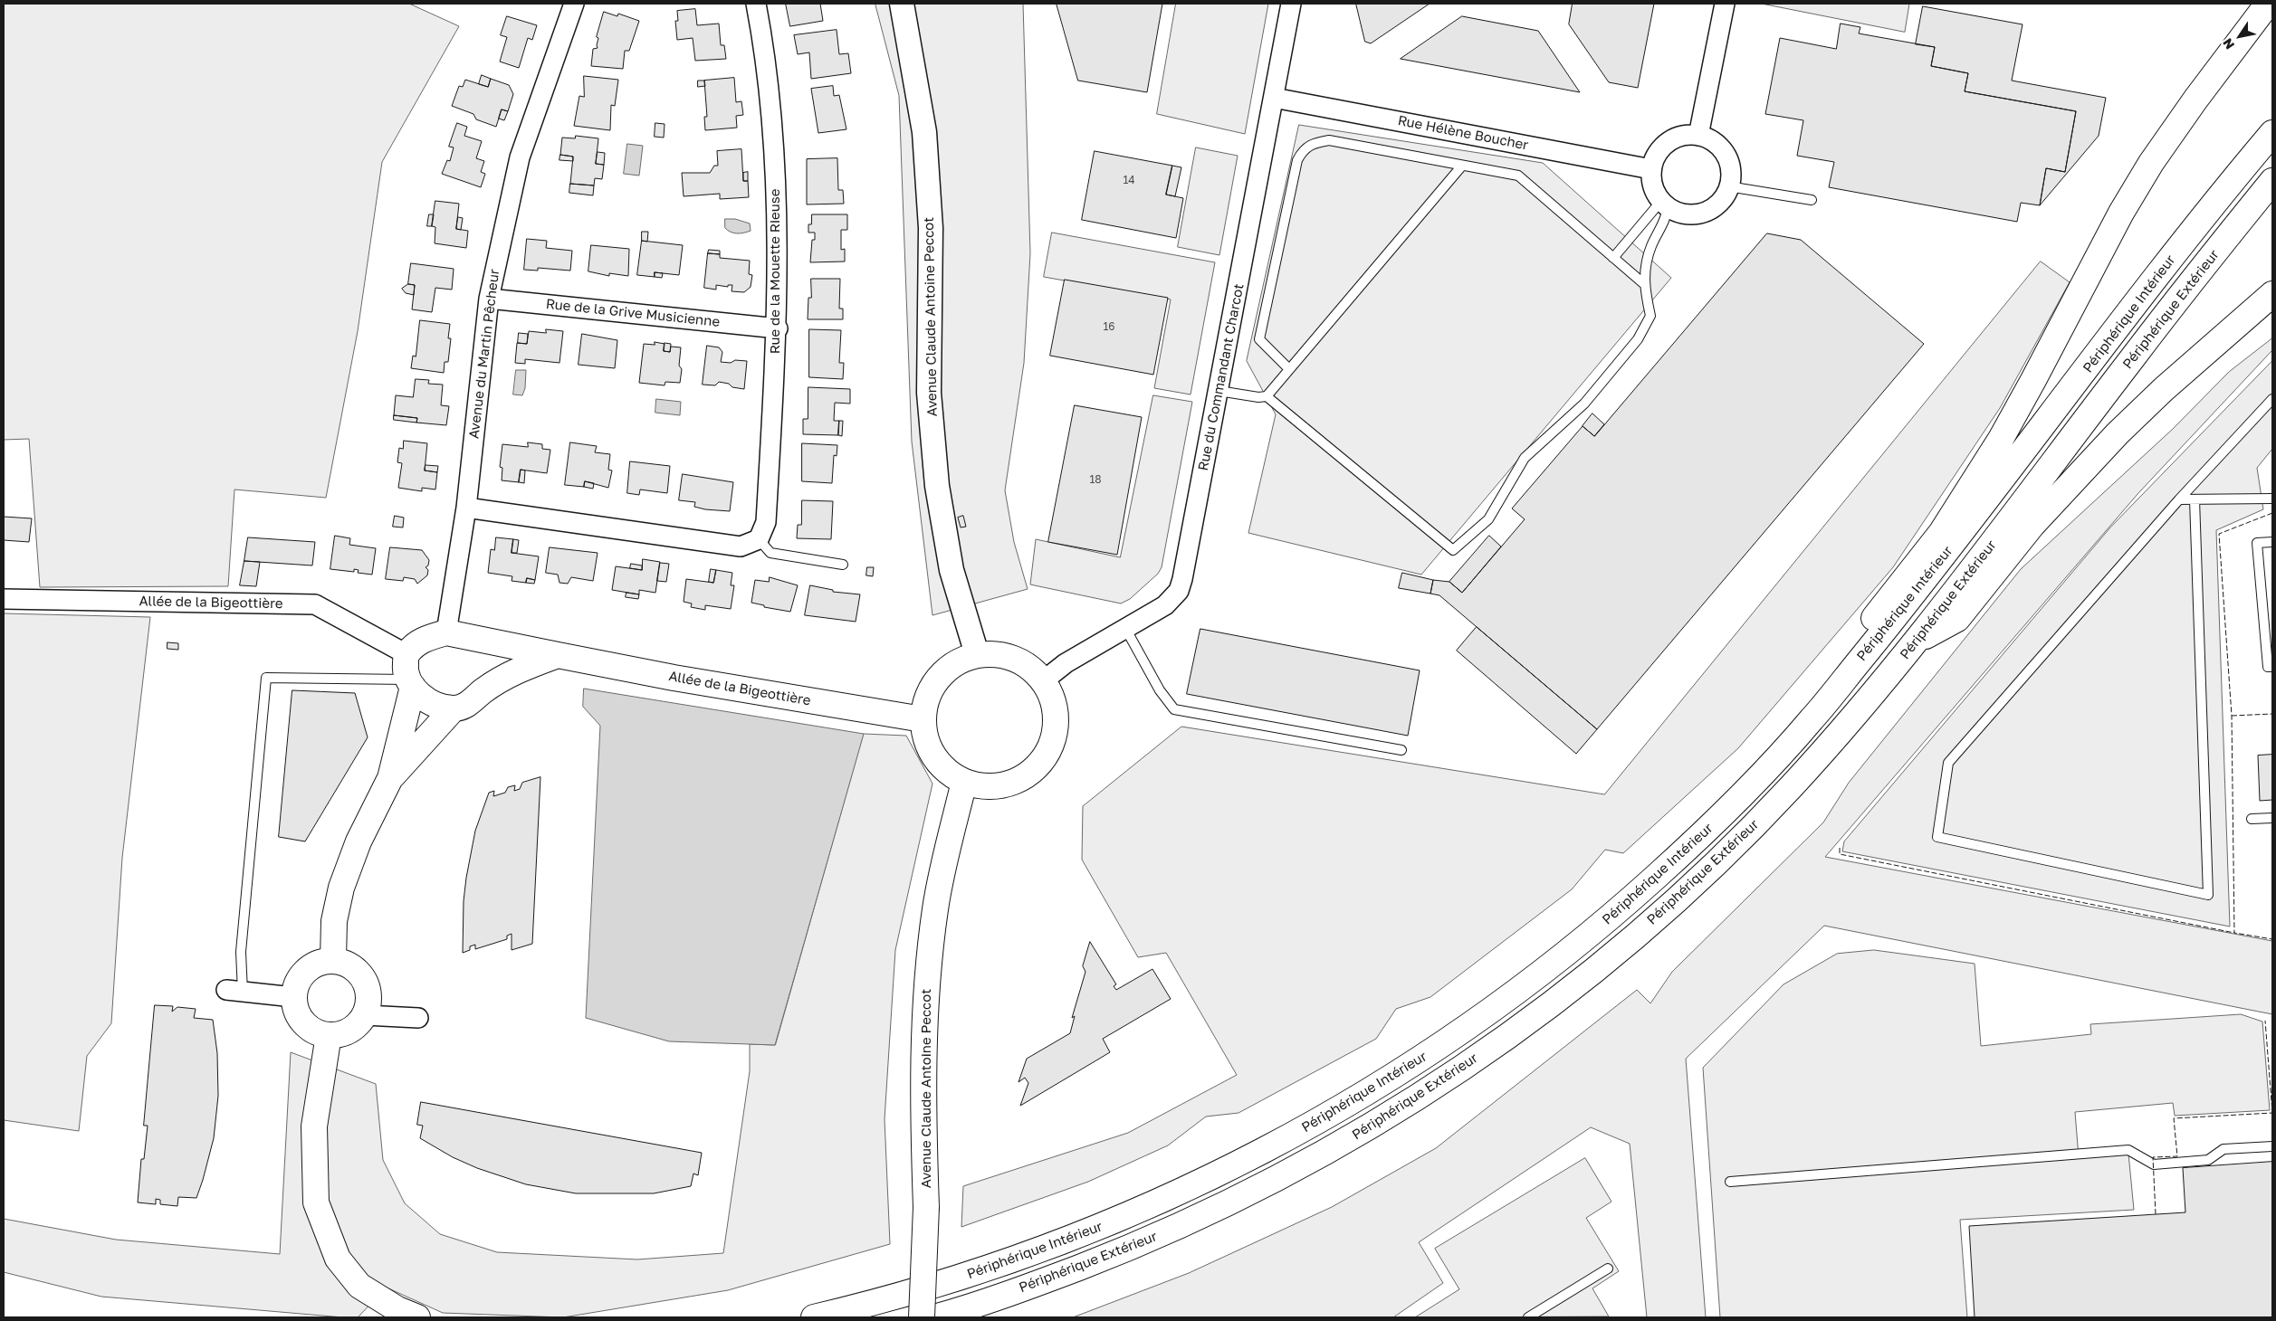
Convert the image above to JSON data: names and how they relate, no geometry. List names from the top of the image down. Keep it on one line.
{"streets":{"main road":["Périphérique Extérieur","Périphérique Intérieur","Avenue Claude Antoine Peccot","Allée de la Bigeottière"],"street":["Rue Hélène Boucher","Rue de la Mouette Rieuse","Rue de la Grive Musicienne","Avenue du Martin Pêcheur","Rue du Commandant Charcot"]},"crossings":[["Rue Hélène Boucher","Rue du Commandant Charcot"],["Rue de la Mouette Rieuse","Rue de la Grive Musicienne"],["Rue de la Grive Musicienne","Avenue du Martin Pêcheur"],["Avenue Claude Antoine Peccot","Rue du Commandant Charcot"],["Avenue Claude Antoine Peccot","Allée de la Bigeottière"],["Avenue du Martin Pêcheur","Allée de la Bigeottière"],["Rue du Commandant Charcot","Allée de la Bigeottière"]],"house_numbers":["14","16","18"],"north":"bottom left"}
